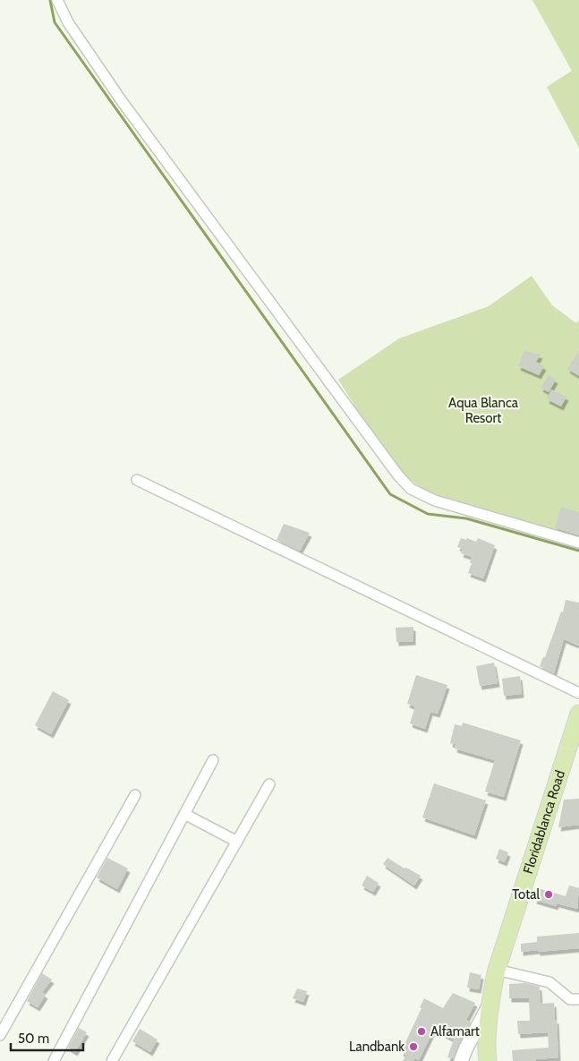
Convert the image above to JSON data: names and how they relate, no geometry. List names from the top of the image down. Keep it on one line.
{"streets":{"main road":["Floridablanca Road"]},"parks":["Aqua Blanca Resort"],"places":["Total","Alfamart","Landbank"],"scale_bar":"50 m"}
